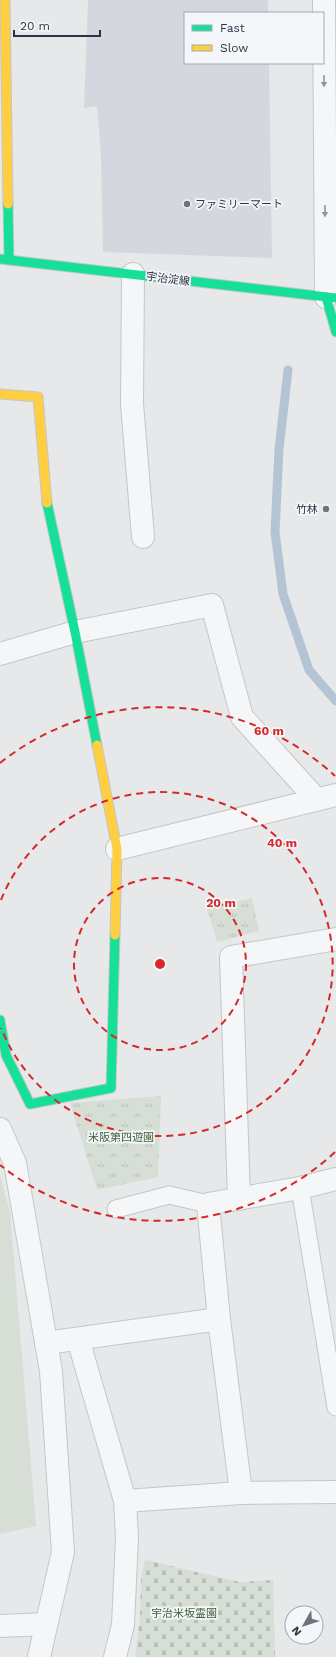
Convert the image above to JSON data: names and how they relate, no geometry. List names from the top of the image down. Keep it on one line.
{"streets":{"street":["宇治淀線"]},"parks":["米阪第四遊園","宇治米坂霊園"],"places":["ファミリーマート","竹林"],"legend":["Fast","Slow"],"scale_bar":"20 m","north":"bottom left","rings":["60 m","40 m","20 m"]}
